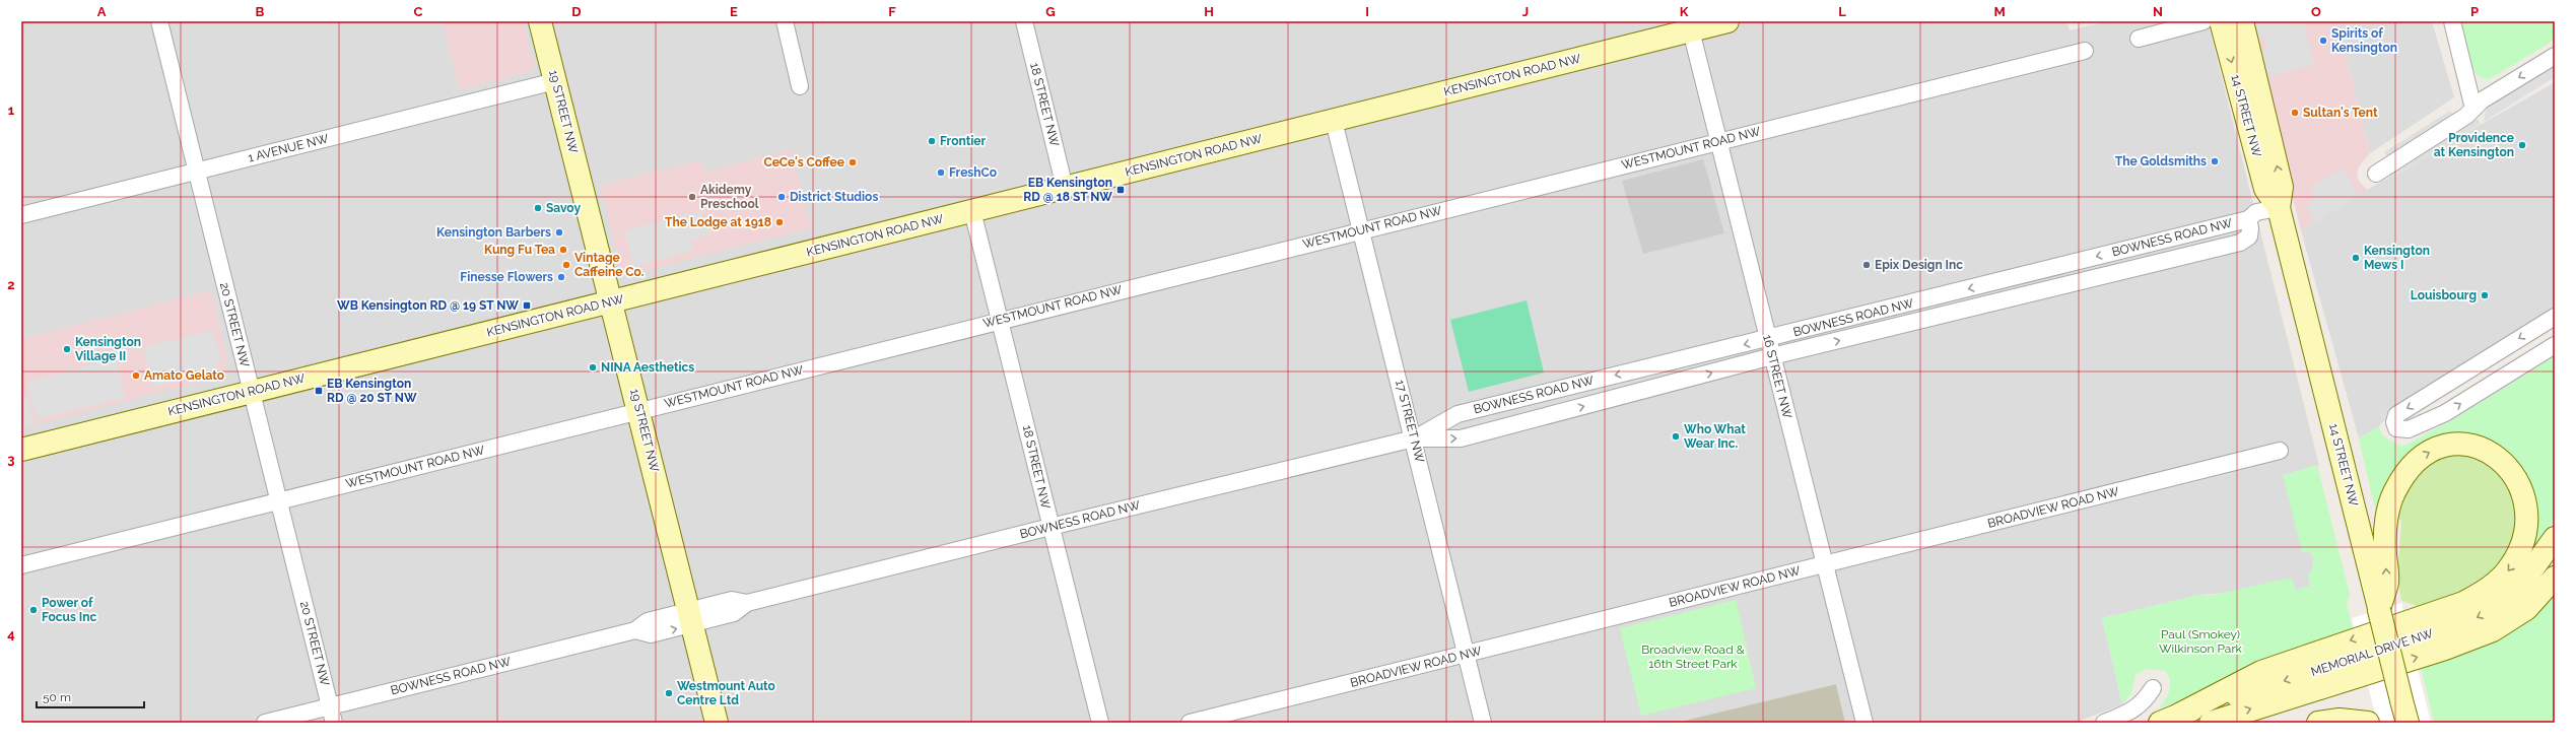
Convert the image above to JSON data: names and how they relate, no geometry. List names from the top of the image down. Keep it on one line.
{"streets":{"main road":["KENSINGTON ROAD NW","19 STREET NW","14 STREET NW","MEMORIAL DRIVE NW"],"street":["18 STREET NW","1 AVENUE NW","WESTMOUNT ROAD NW","BOWNESS ROAD NW","20 STREET NW","16 STREET NW","17 STREET NW","BROADVIEW ROAD NW"]},"crossings":[["KENSINGTON ROAD NW","18 STREET NW"],["KENSINGTON ROAD NW","19 STREET NW"],["KENSINGTON ROAD NW","20 STREET NW"],["KENSINGTON ROAD NW","16 STREET NW"],["KENSINGTON ROAD NW","17 STREET NW"],["18 STREET NW","WESTMOUNT ROAD NW"],["18 STREET NW","BOWNESS ROAD NW"],["19 STREET NW","1 AVENUE NW"],["19 STREET NW","WESTMOUNT ROAD NW"],["19 STREET NW","BOWNESS ROAD NW"],["1 AVENUE NW","20 STREET NW"],["WESTMOUNT ROAD NW","20 STREET NW"],["WESTMOUNT ROAD NW","16 STREET NW"],["WESTMOUNT ROAD NW","17 STREET NW"],["BOWNESS ROAD NW","20 STREET NW"],["BOWNESS ROAD NW","16 STREET NW"],["BOWNESS ROAD NW","17 STREET NW"],["16 STREET NW","BROADVIEW ROAD NW"],["17 STREET NW","BROADVIEW ROAD NW"]],"parks":["Paul (Smokey) Wilkinson Park","Broadview Road & 16th Street Park"],"places":{"other":["Spirits of Kensington","Sultan's Tent","Frontier","Providence at Kensington","The Goldsmiths","CeCe's Coffee","FreshCo","Akidemy Preschool","District Studios","Savoy","The Lodge at 1918","Kensington Barbers","Kung Fu Tea","Kensington Mews I","Vintage Caffeine Co.","Epix Design Inc","Finesse Flowers","Louisbourg","Kensington Village II","NINA Aesthetics","Amato Gelato","Who What Wear Inc.","Power of Focus Inc","Westmount Auto Centre Ltd"],"transit":["EB Kensington RD @ 18 ST NW","WB Kensington RD @ 19 ST NW","EB Kensington RD @ 20 ST NW"]},"scale_bar":"50 m","grid":{"columns":["A","B","C","D","E","F","G","H","I","J","K","L","M","N","O","P"],"rows":["1","2","3","4"]}}
